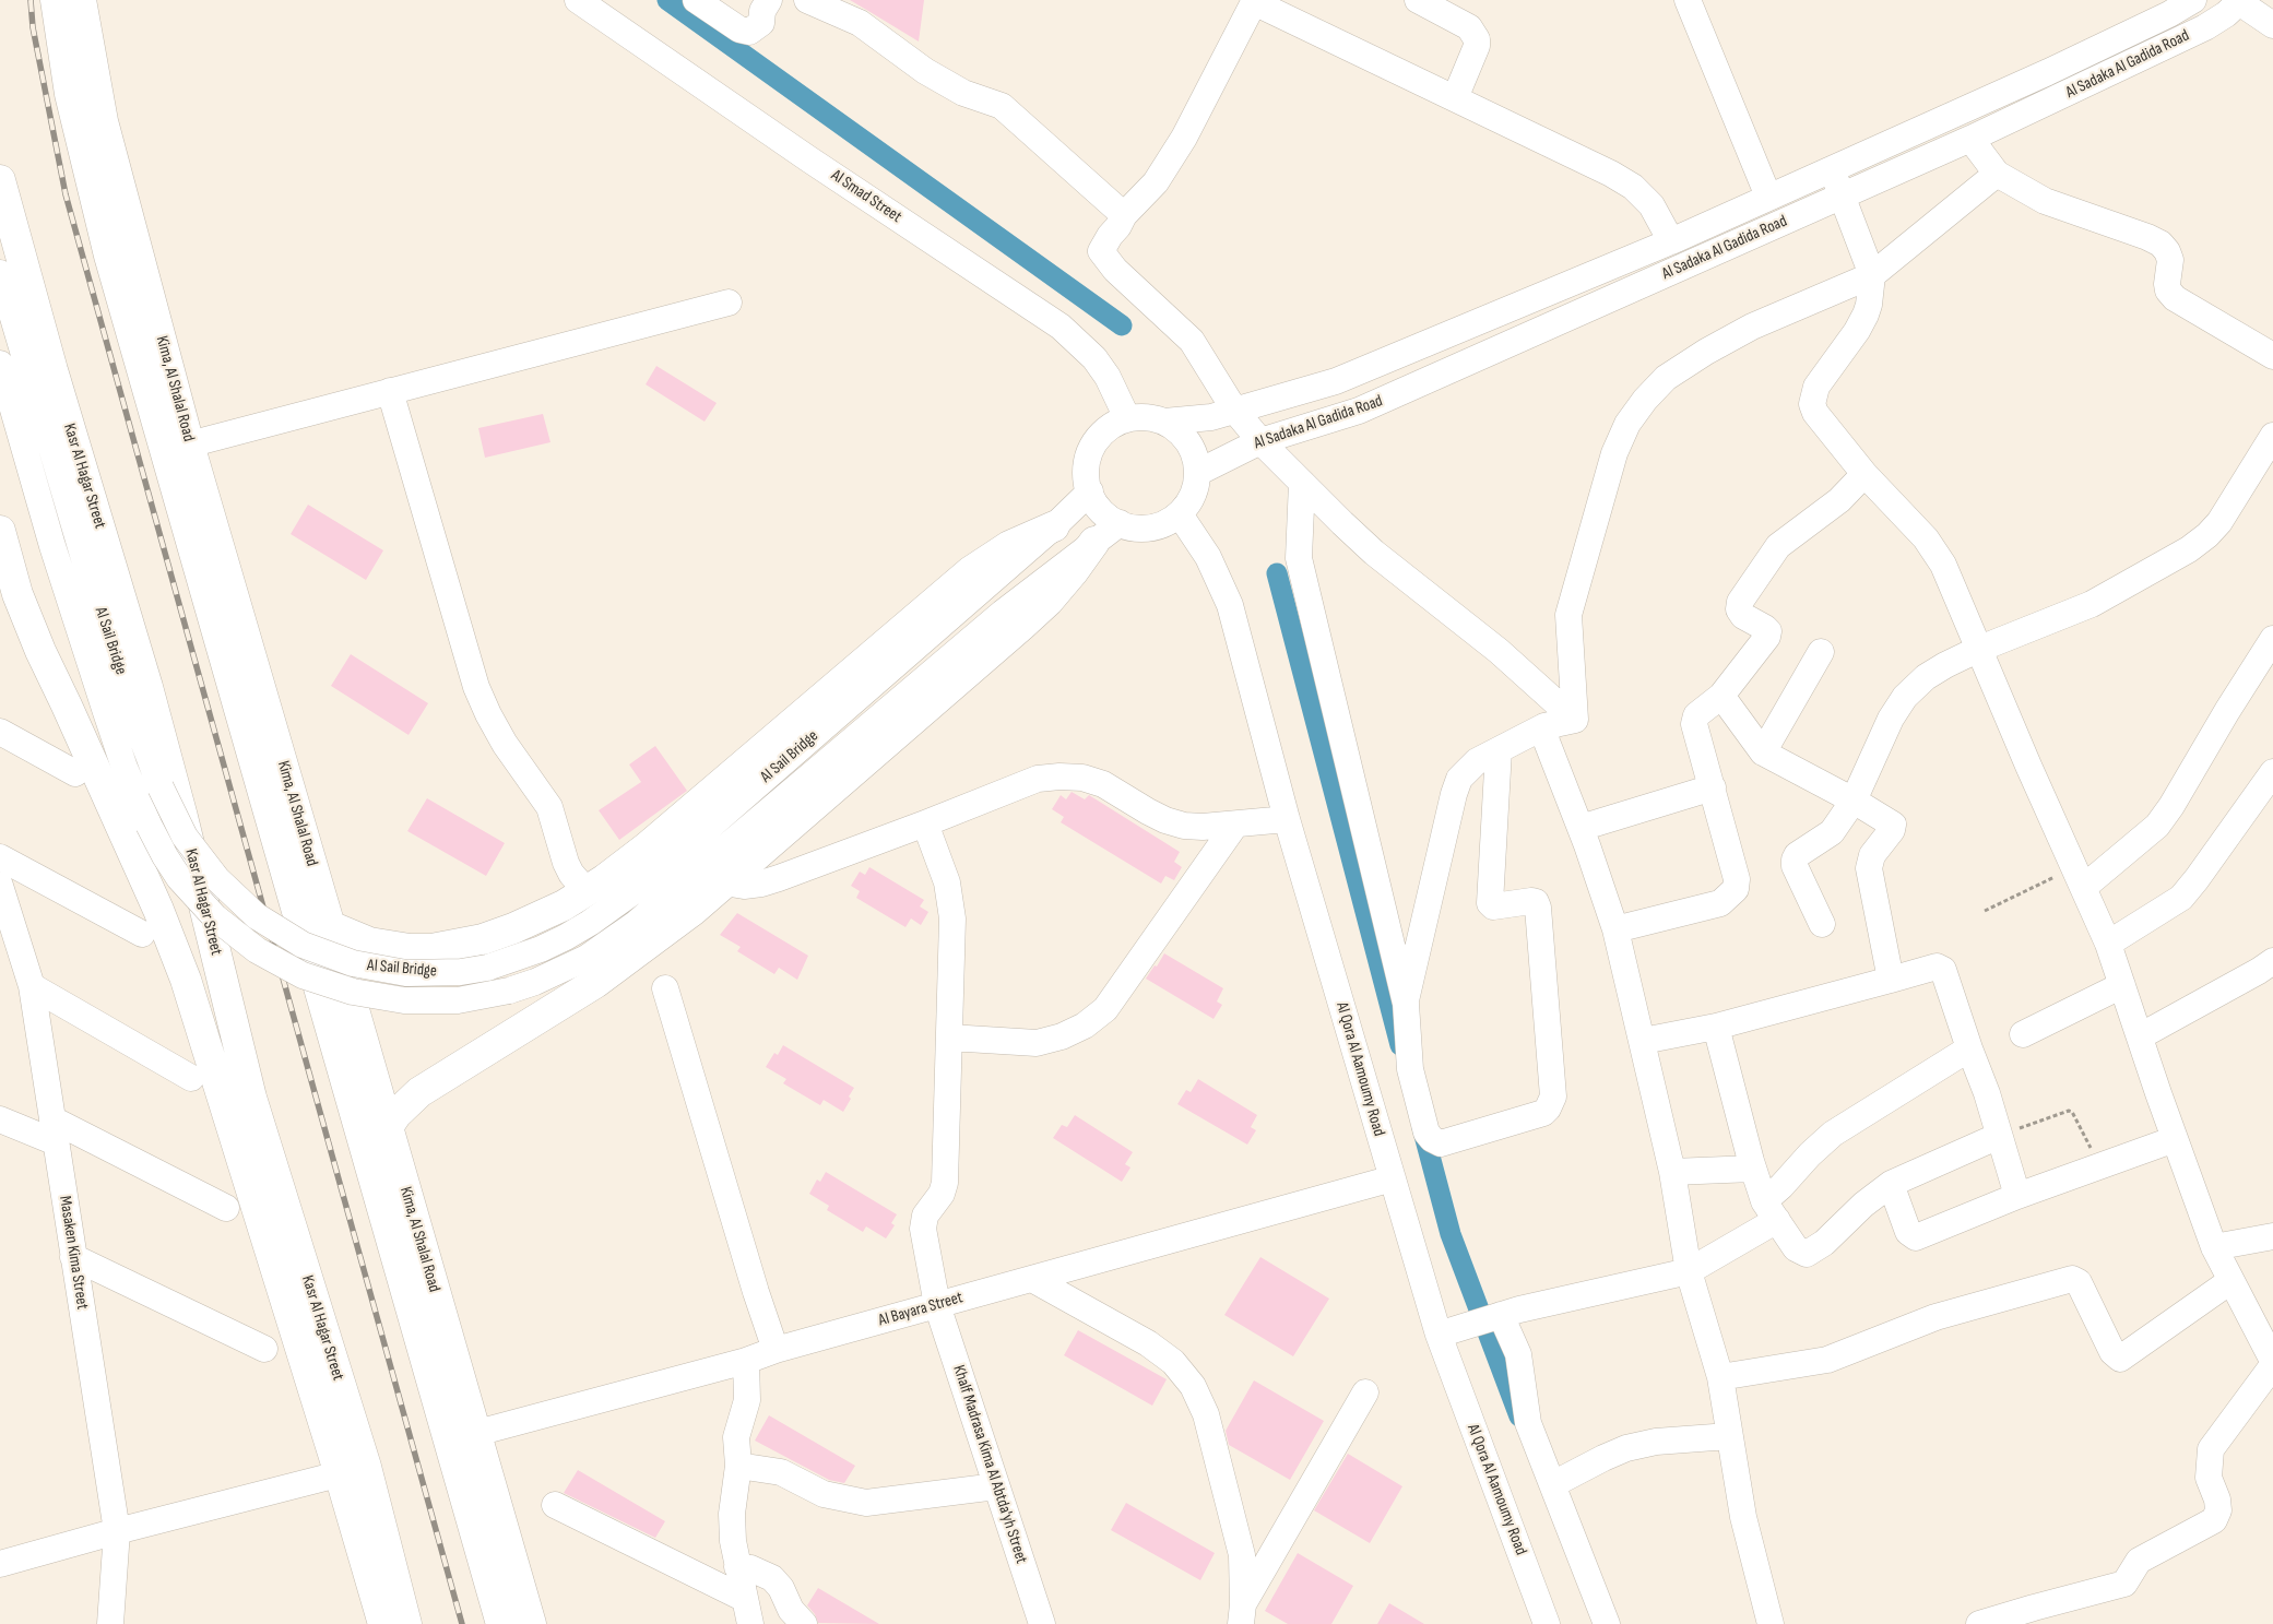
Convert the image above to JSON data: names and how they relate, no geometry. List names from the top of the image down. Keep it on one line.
{"streets":{"main road":["Kima, Al Shalal Road","Kasr Al Hagar Street"],"street":["Al Sadaka Al Gadida Road","Al Smad Street","Al Sail Bridge","Al Qora Al Aamoumy Road","Masaken Kima Street","Al Bayara Street","Khalf Madrasa Kima Al Abtda'yh Street"]},"crossings":[["Al Sadaka Al Gadida Road","Al Smad Street"],["Al Sadaka Al Gadida Road","Al Sail Bridge"],["Al Sadaka Al Gadida Road","Al Qora Al Aamoumy Road"],["Al Smad Street","Al Sail Bridge"],["Al Smad Street","Al Qora Al Aamoumy Road"],["Kima, Al Shalal Road","Al Bayara Street"],["Al Sail Bridge","Al Qora Al Aamoumy Road"],["Al Qora Al Aamoumy Road","Al Bayara Street"],["Al Bayara Street","Khalf Madrasa Kima Al Abtda'yh Street"]]}
